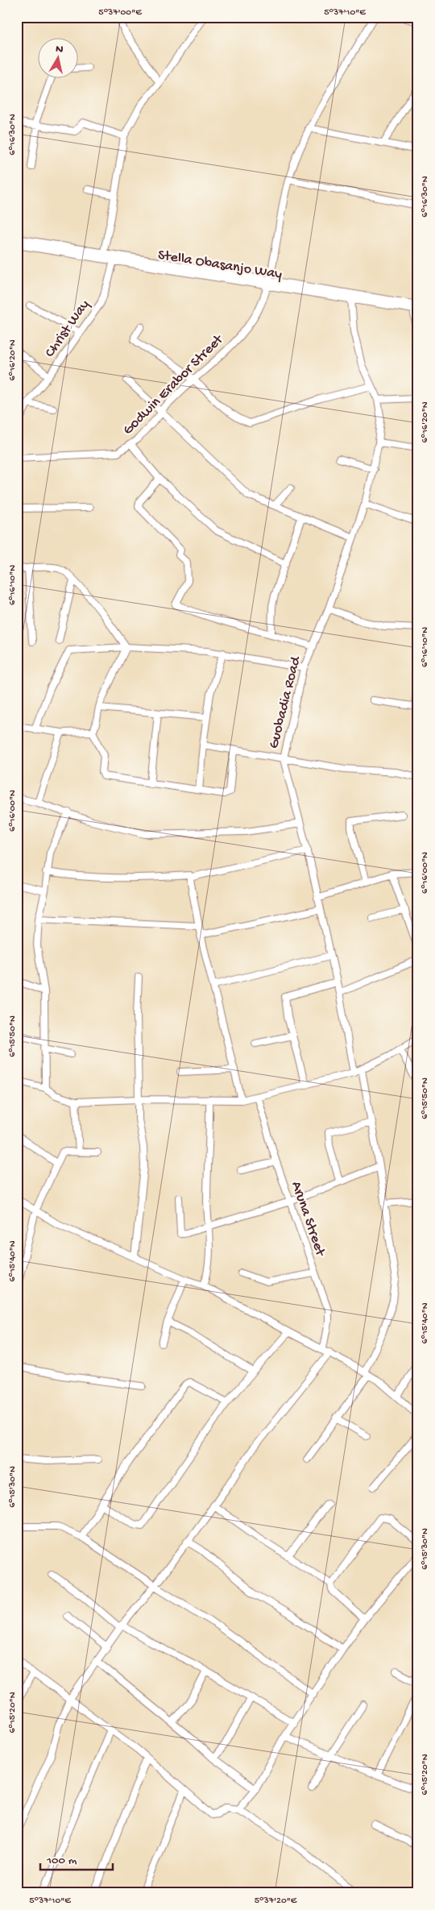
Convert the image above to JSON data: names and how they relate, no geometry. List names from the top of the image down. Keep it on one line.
{"streets":{"street":["Stella Obasanjo Way","Christ Way","Godwin Erabor Street","Guobadia Road","Aruna Street"]},"crossings":[["Stella Obasanjo Way","Christ Way"],["Stella Obasanjo Way","Godwin Erabor Street"],["Stella Obasanjo Way","Guobadia Road"]],"scale_bar":"100 m","north":"top","coordinates":["5°37'00\"E","5°37'10\"E","6°16'30\"N","6°16'20\"N","6°16'10\"N","6°16'00\"N","6°15'50\"N","6°15'40\"N","6°15'30\"N","6°15'20\"N","5°37'20\"E"]}
